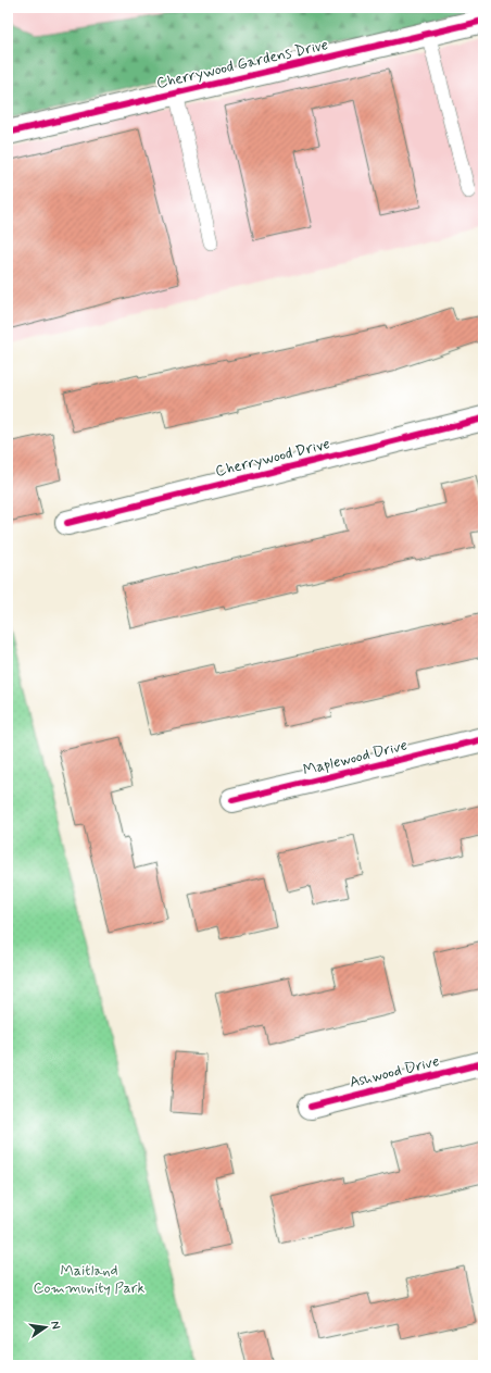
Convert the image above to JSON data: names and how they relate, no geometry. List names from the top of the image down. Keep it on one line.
{"streets":{"street":["Cherrywood Gardens Drive","Cherrywood Drive","Maplewood Drive","Ashwood Drive"]},"parks":["Maitland Community Park"],"north":"right"}
